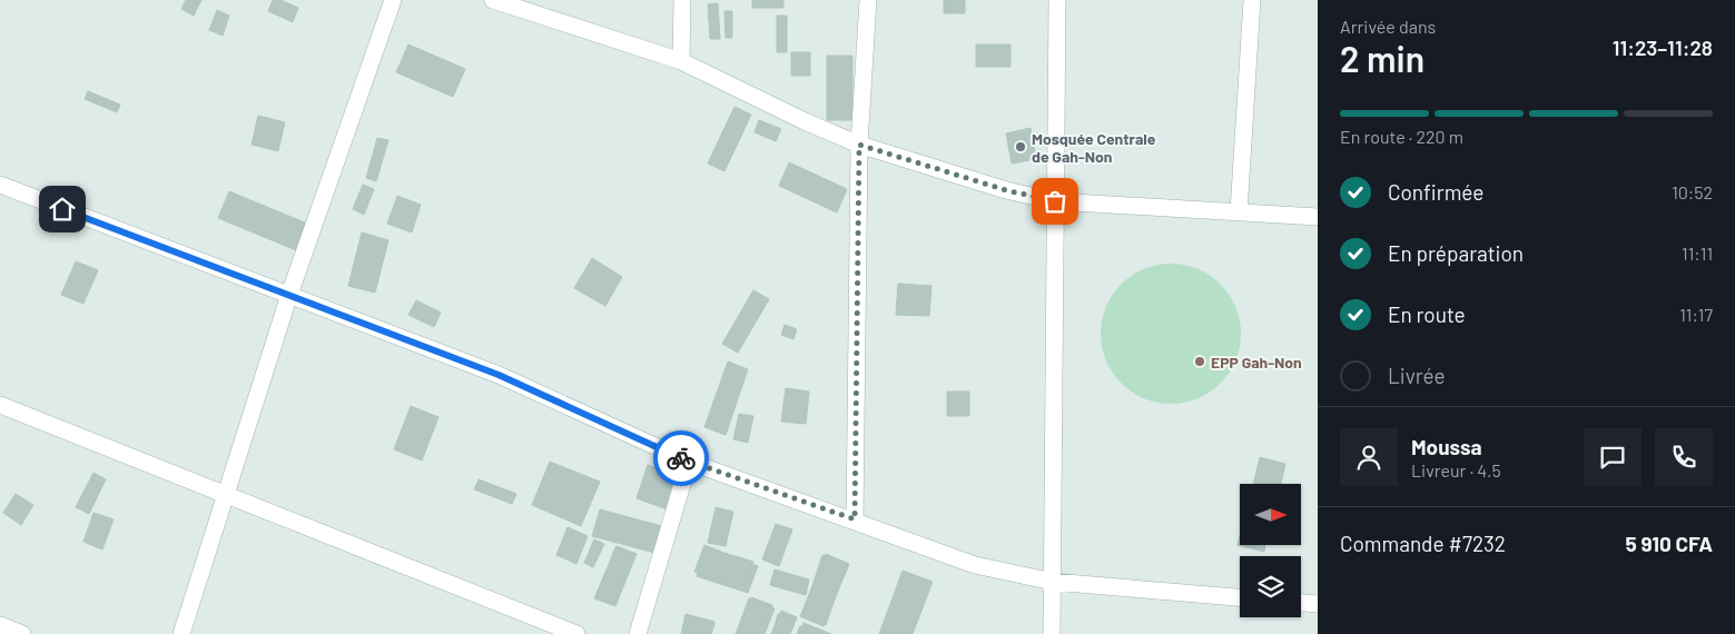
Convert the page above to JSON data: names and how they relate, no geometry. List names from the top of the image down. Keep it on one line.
{"places":["Mosquée Centrale de Gah-Non","EPP Gah-Non"],"north":"right","page":{"heading":["2 min","Arrivée dans","11:23–11:28"],"panel":["Moussa","Livreur · 4.5","Commande #7232","5 910 CFA"],"bar":"En route · 220 m","list":[["Confirmée","10:52"],["En préparation","11:11"],["En route","11:17"],"Livrée"]}}
